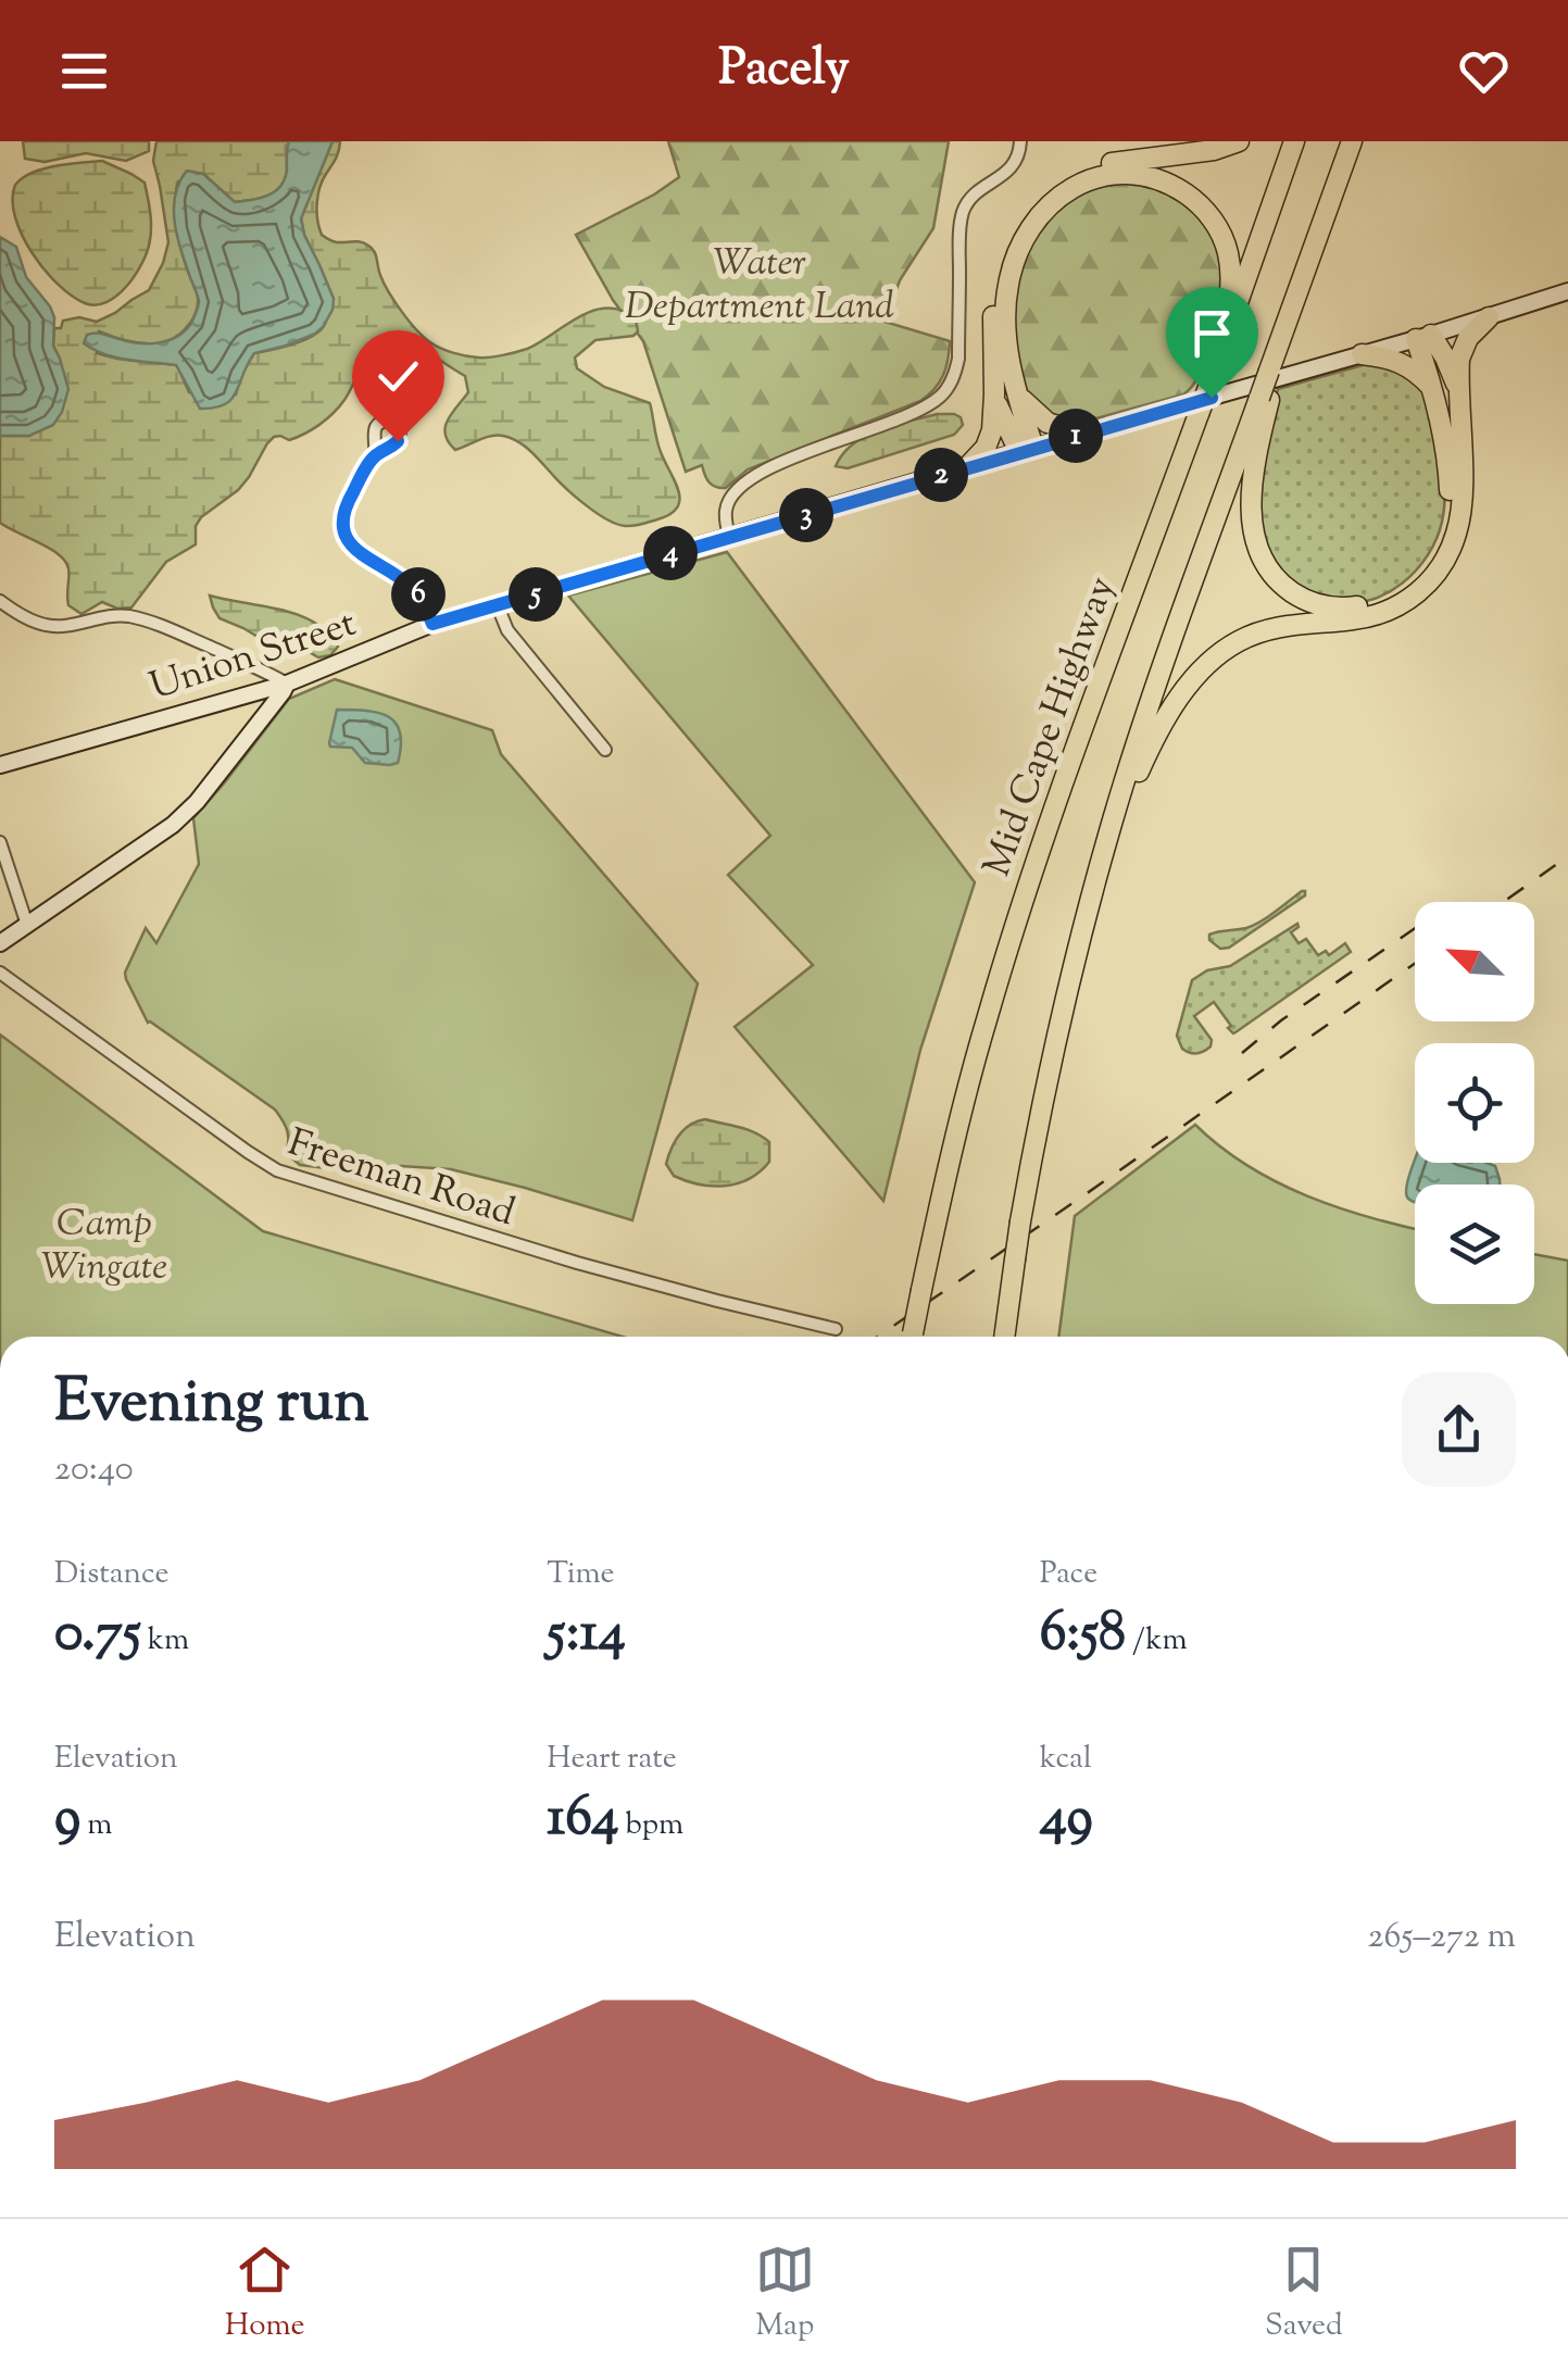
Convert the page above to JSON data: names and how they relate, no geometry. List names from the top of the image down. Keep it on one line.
{"streets":{"highway":["Mid Cape Highway"],"main road":["Union Street"],"street":["Freeman Road"]},"crossings":[["Union Street","Mid Cape Highway"]],"parks":["Water Department Land","Camp Wingate"],"north":"top left","page":{"header":"Pacely","pins":["1","2","3","4","5","6"],"heading":["Evening run","20:40"],"stats":[["Distance","0.75 km"],["Time","5:14"],["Pace","6:58 /km"],["Elevation","9 m"],["Heart rate","164 bpm"],["kcal","49"]],"chart":["Elevation","265–272 m"],"tabs":["Home","Map","Saved"]}}
